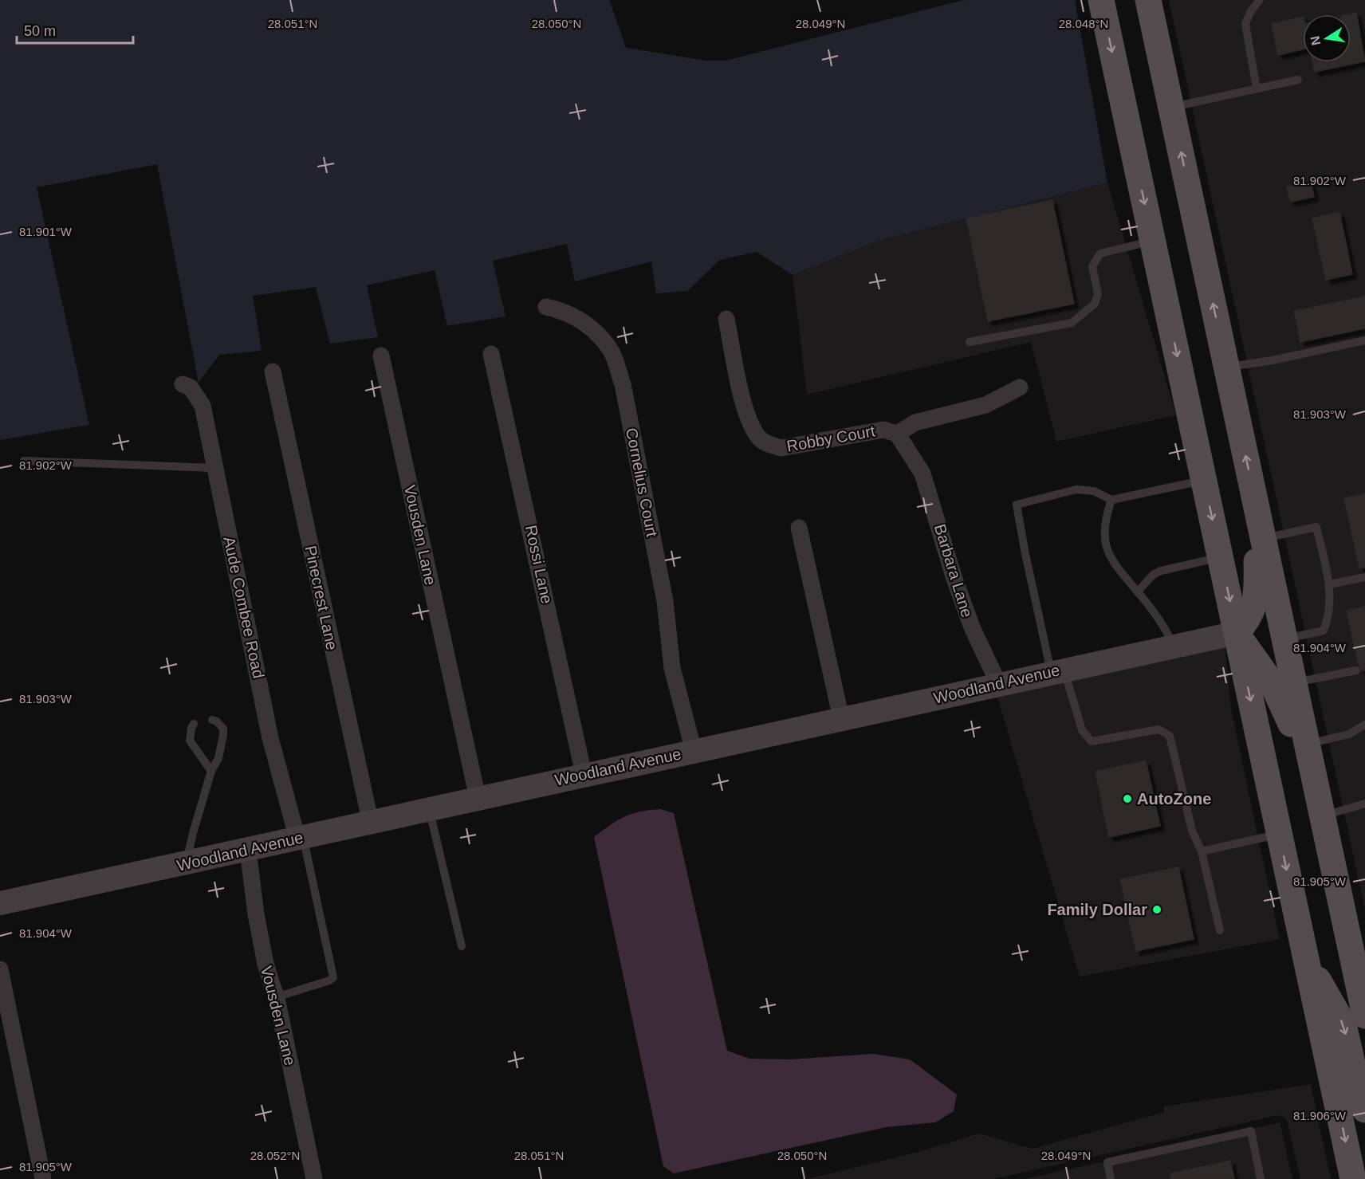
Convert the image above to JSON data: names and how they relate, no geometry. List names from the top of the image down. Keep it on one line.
{"streets":{"street":["Robby Court","Cornelius Court","Vousden Lane","Rossi Lane","Barbara Lane","Pinecrest Lane","Aude Combee Road","Woodland Avenue"]},"crossings":[["Robby Court","Barbara Lane"],["Cornelius Court","Woodland Avenue"],["Vousden Lane","Woodland Avenue"],["Rossi Lane","Woodland Avenue"],["Barbara Lane","Woodland Avenue"],["Pinecrest Lane","Woodland Avenue"],["Aude Combee Road","Woodland Avenue"]],"places":["AutoZone","Family Dollar"],"scale_bar":"50 m","north":"left","coordinates":["28.051°N","28.050°N","28.049°N","28.048°N","81.902°W","81.901°W","81.903°W","81.904°W","81.905°W","81.906°W","28.052°N"]}
